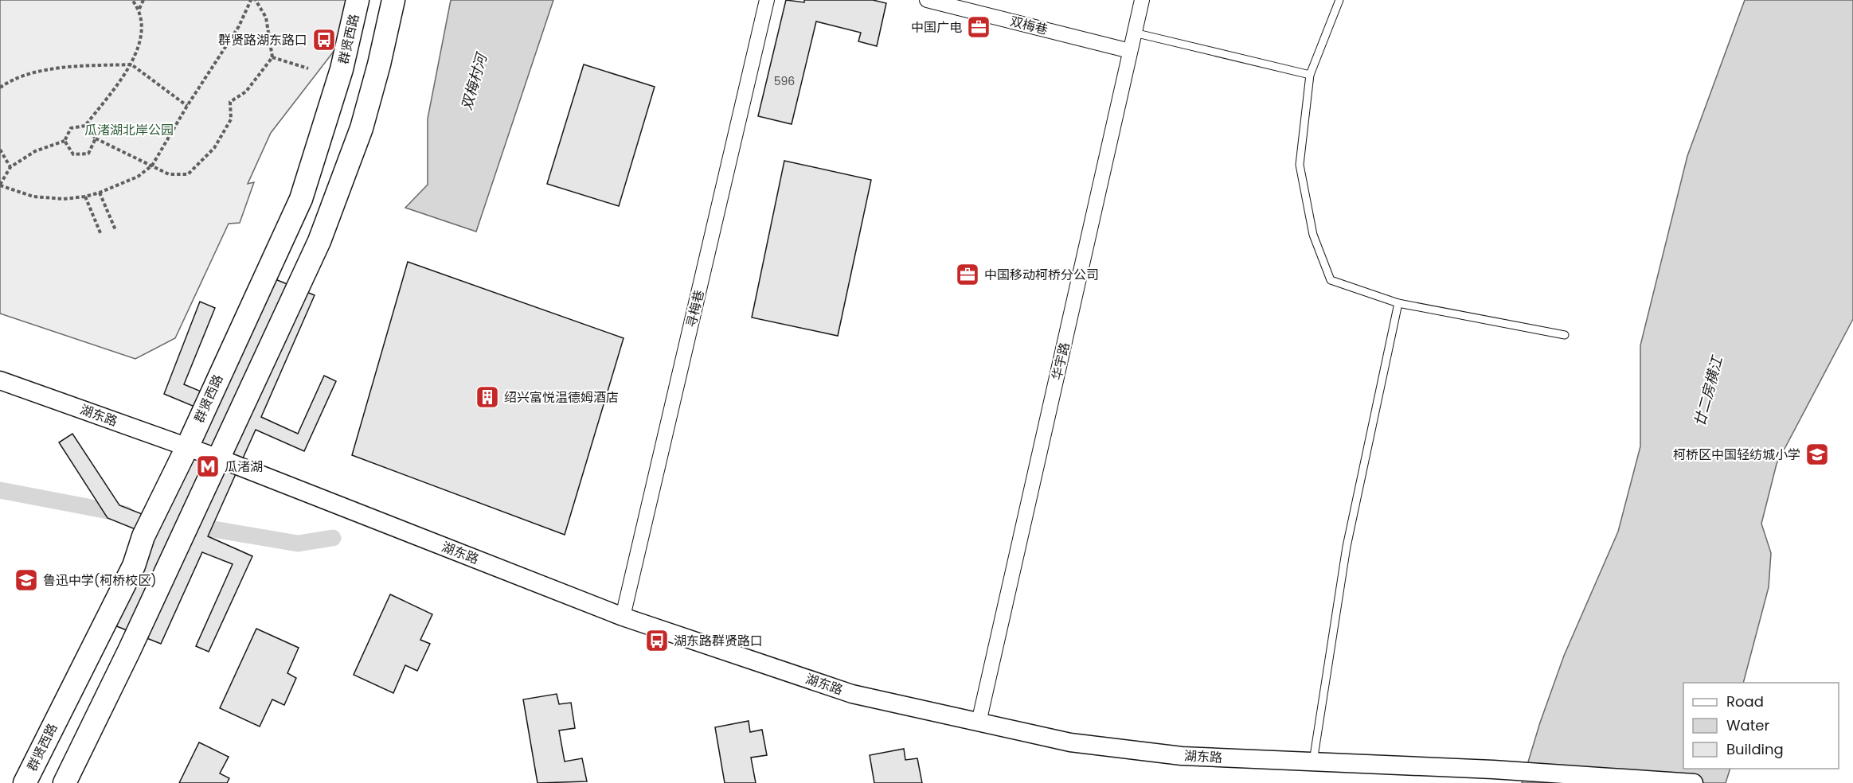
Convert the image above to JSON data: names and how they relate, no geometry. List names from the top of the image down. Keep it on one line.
{"streets":{"main road":["群贤西路"],"street":["双梅巷","寻梅巷","华宇路","湖东路"]},"crossings":[["双梅巷","华宇路"],["群贤西路","湖东路"],["寻梅巷","湖东路"],["华宇路","湖东路"]],"water":["双梅村河","廿二房横江"],"parks":["瓜渚湖北岸公园"],"places":{"office":["中国广电","中国移动柯桥分公司"],"bus stop":["群贤路湖东路口","湖东路群贤路口"],"building":["绍兴富悦温德姆酒店"],"school or university":["柯桥区中国轻纺城小学","鲁迅中学(柯桥校区)"],"metro station":["瓜渚湖"]},"house_numbers":["596"],"legend":["Road","Water","Building"]}
